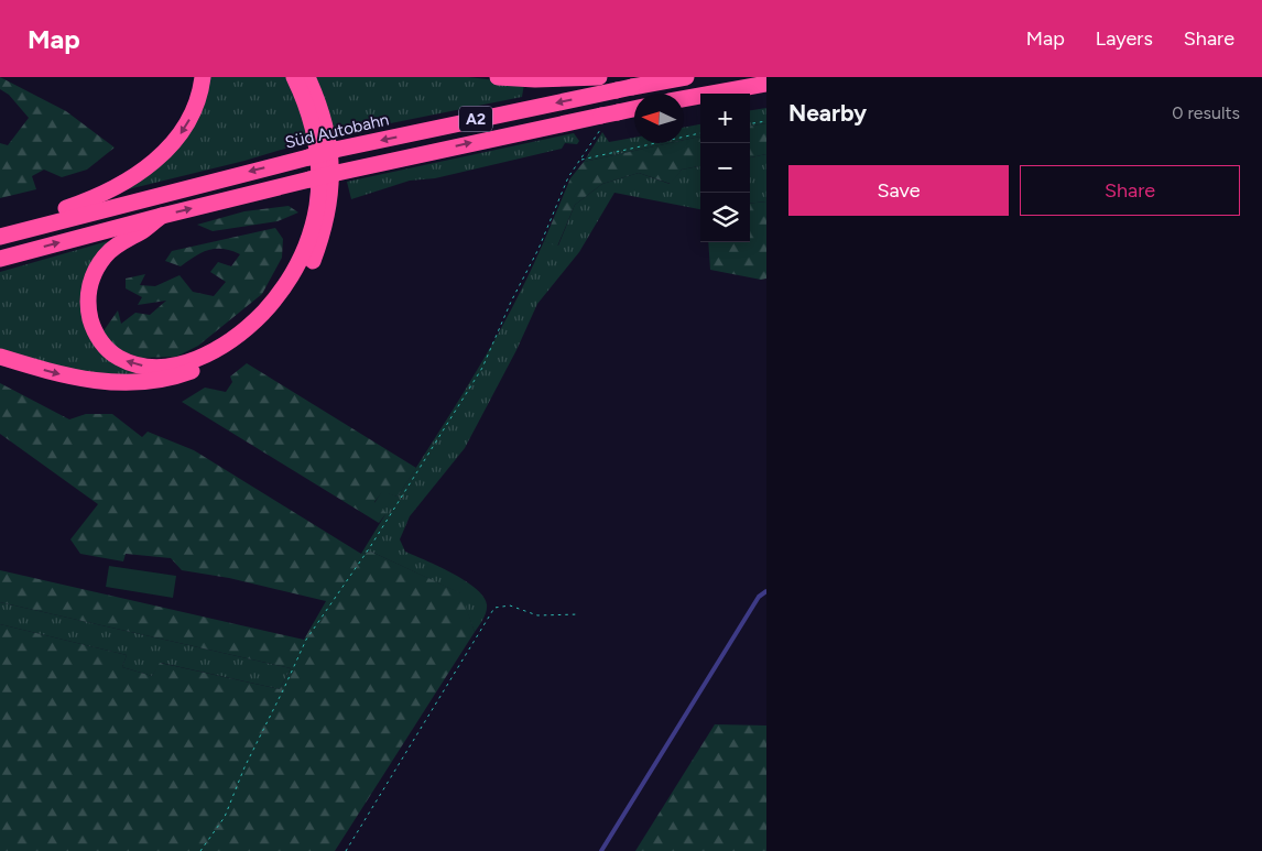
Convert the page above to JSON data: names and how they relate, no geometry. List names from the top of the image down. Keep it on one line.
{"streets":{"highway":["A2","Süd Autobahn"]},"north":"left","page":{"header":"Map","nav":["Map","Layers","Share"],"heading":["Nearby","0 results"],"map_buttons":["+","−"],"buttons":["Save","Share"]}}
